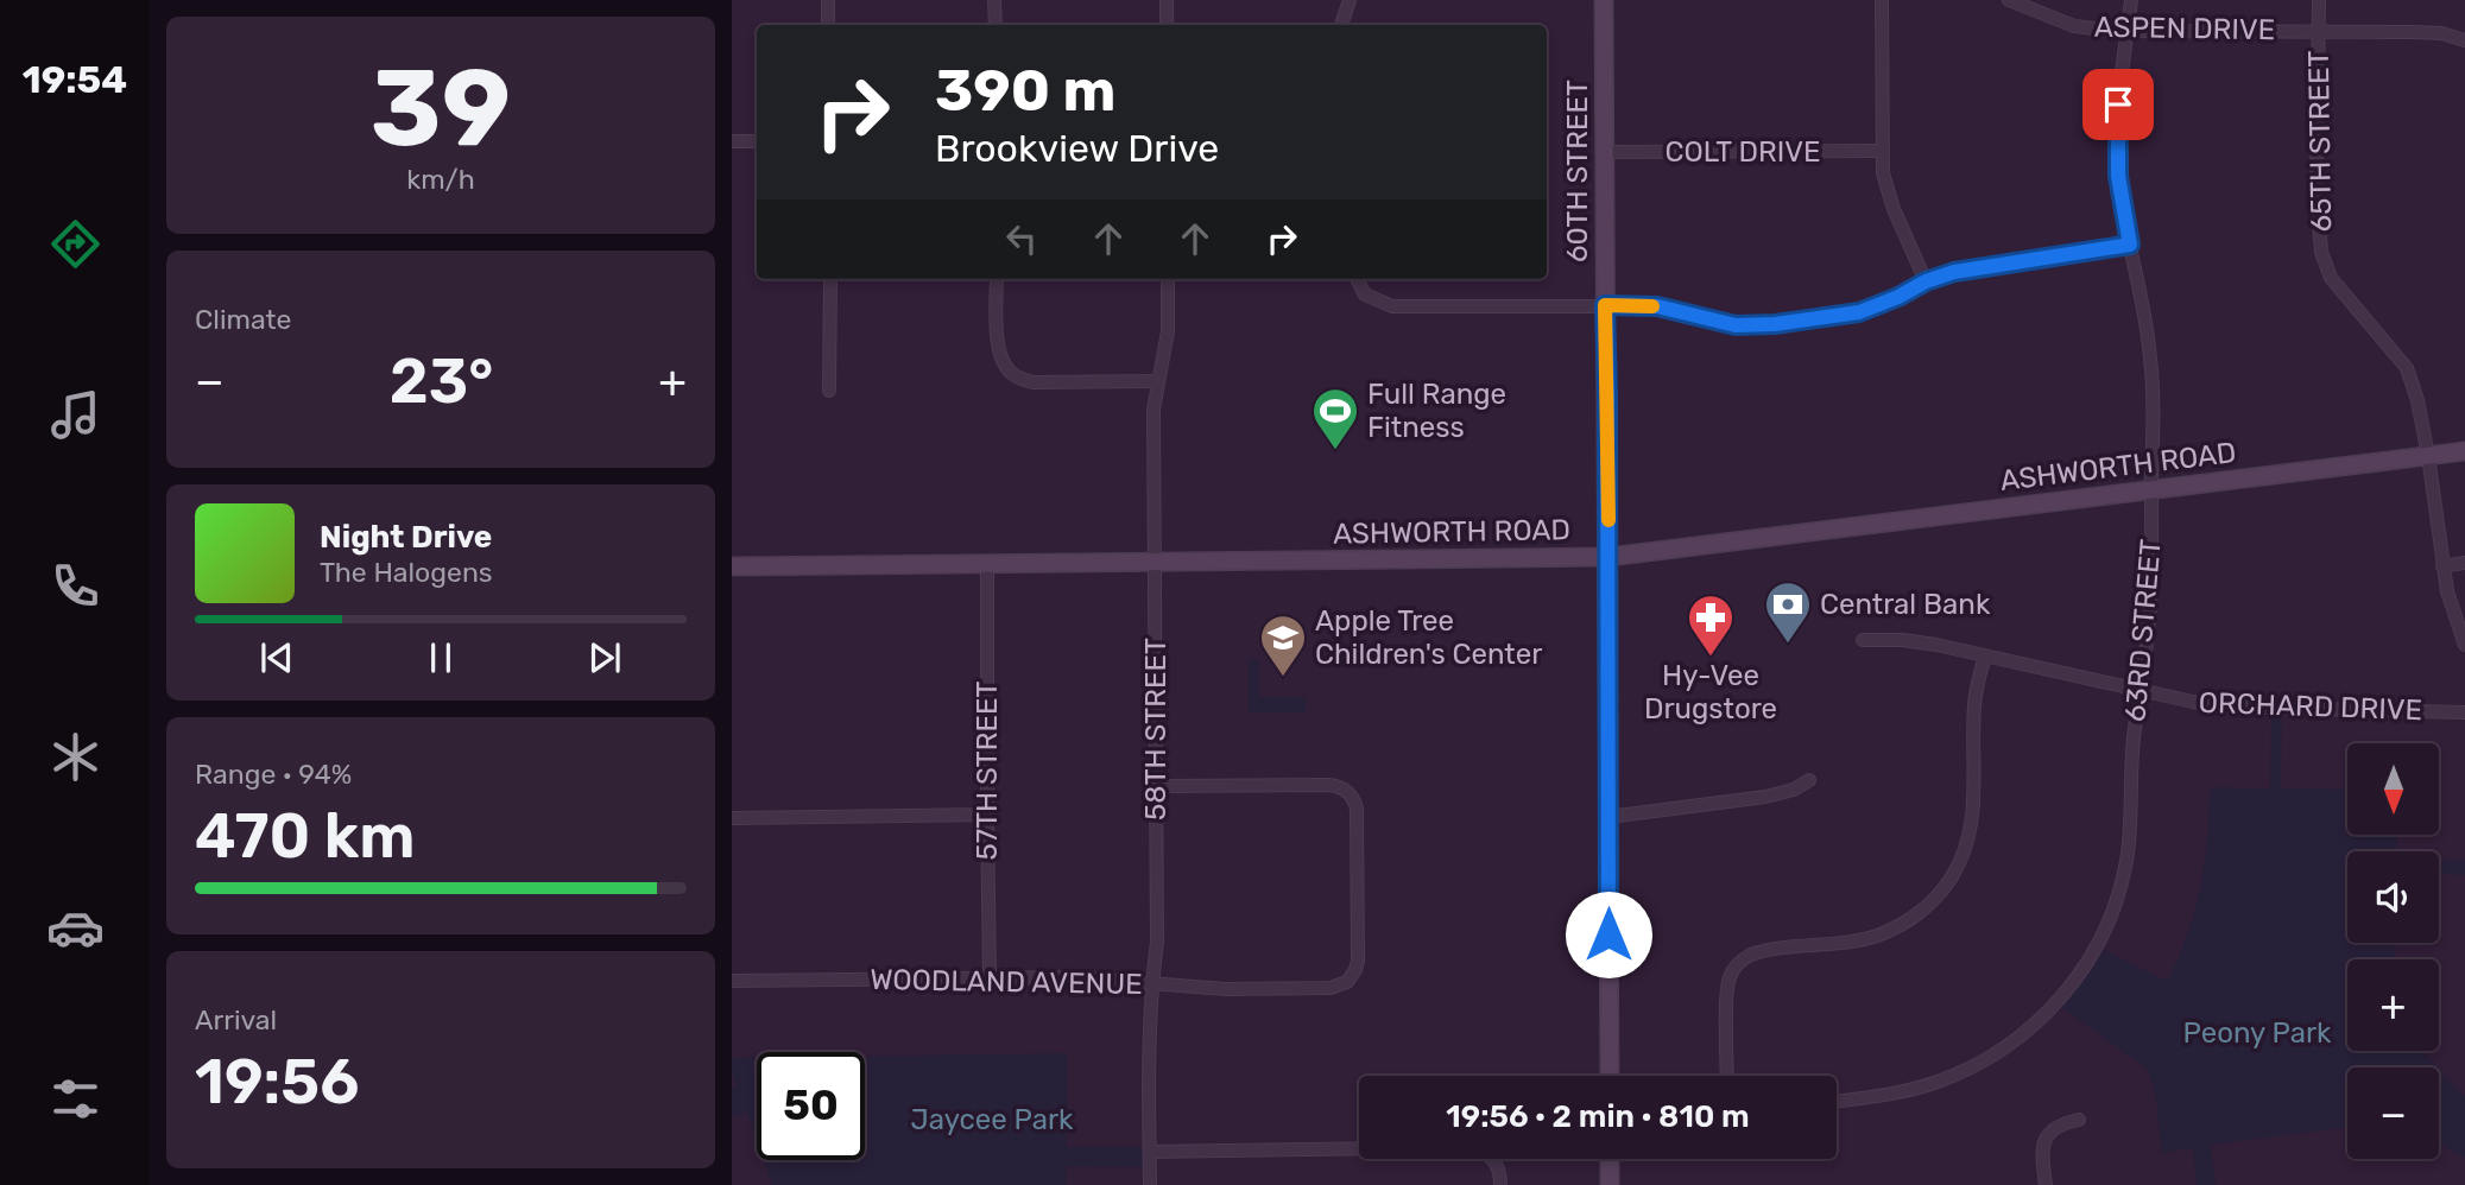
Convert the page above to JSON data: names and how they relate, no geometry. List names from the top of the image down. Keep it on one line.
{"streets":{"main road":["60TH STREET","ASHWORTH ROAD"],"street":["ASPEN DRIVE","65TH STREET","COLT DRIVE","63RD STREET","ORCHARD DRIVE","58TH STREET","57TH STREET","WOODLAND AVENUE"]},"crossings":[["ASPEN DRIVE","65TH STREET"],["ASPEN DRIVE","63RD STREET"],["65TH STREET","ASHWORTH ROAD"],["COLT DRIVE","60TH STREET"],["60TH STREET","ASHWORTH ROAD"],["ASHWORTH ROAD","63RD STREET"],["ASHWORTH ROAD","58TH STREET"],["ASHWORTH ROAD","57TH STREET"],["63RD STREET","ORCHARD DRIVE"],["58TH STREET","WOODLAND AVENUE"],["57TH STREET","WOODLAND AVENUE"]],"parks":["Peony Park","Jaycee Park"],"places":{"sports":["Full Range Fitness"],"bank":["Central Bank"],"pharmacy":["Hy-Vee Drugstore"],"school or university":["Apple Tree Children's Center"]},"north":"bottom","page":{"tabs":"19:54","tile":[["39","km/h"],"Climate",["Range · 94%","470 km"],["Arrival","19:56"]],"turn":["390 m","Brookview Drive"],"heat":["−","23°","+"],"song":["Night Drive","The Halogens"],"map_buttons":["+","−"],"limit":"50","trip":"19:56 · 2 min · 810 m"}}
